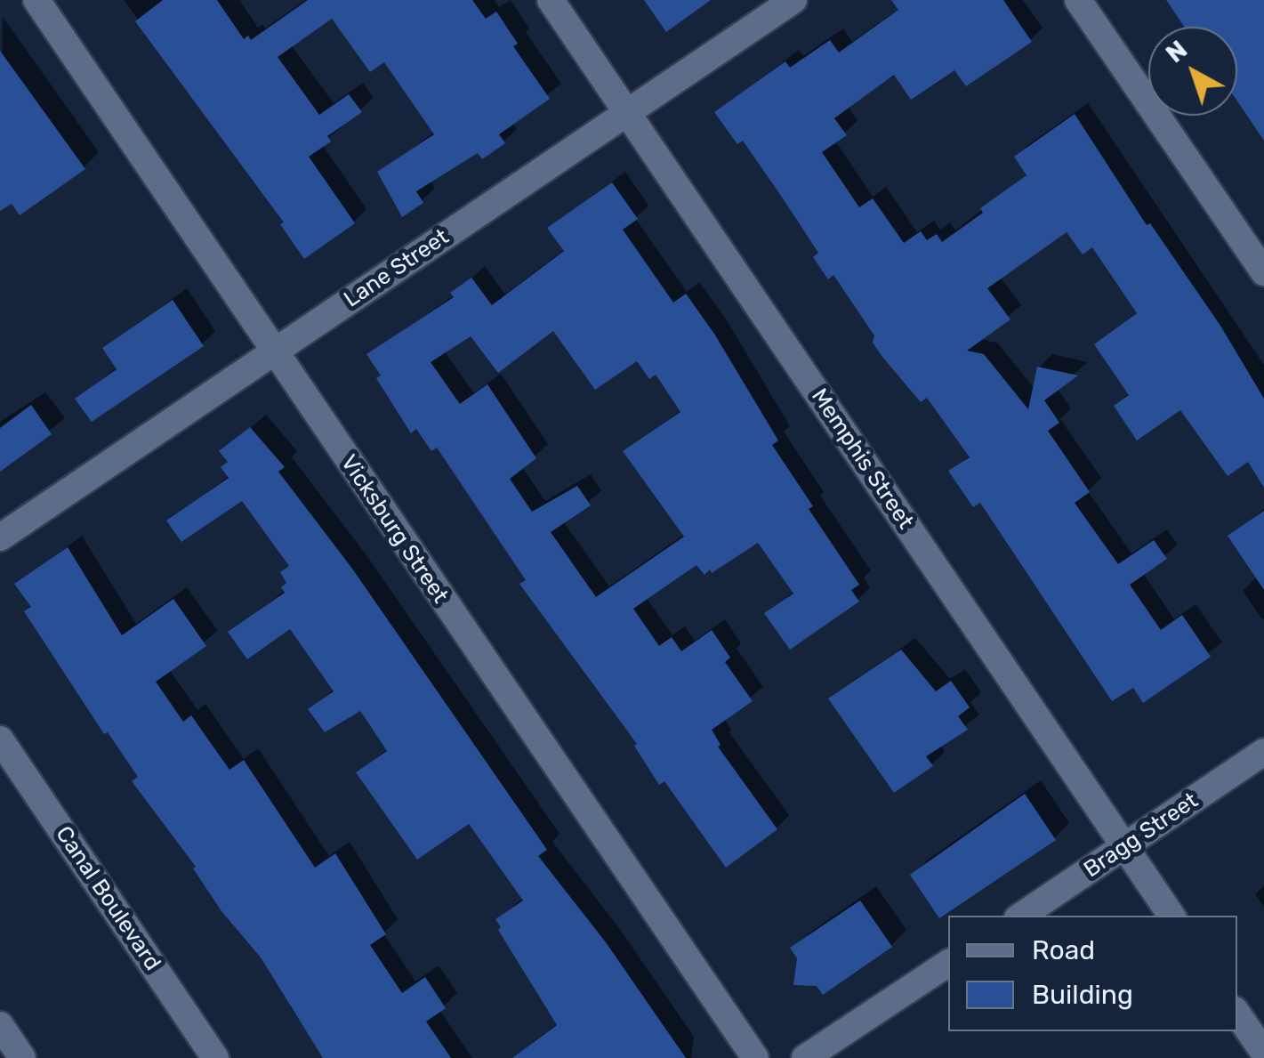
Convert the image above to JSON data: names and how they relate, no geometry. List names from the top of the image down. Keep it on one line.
{"streets":{"street":["Lane Street","Memphis Street","Vicksburg Street","Bragg Street","Canal Boulevard"]},"crossings":[["Lane Street","Memphis Street"],["Lane Street","Vicksburg Street"],["Memphis Street","Bragg Street"]],"legend":["Road","Building"],"north":"top left"}
